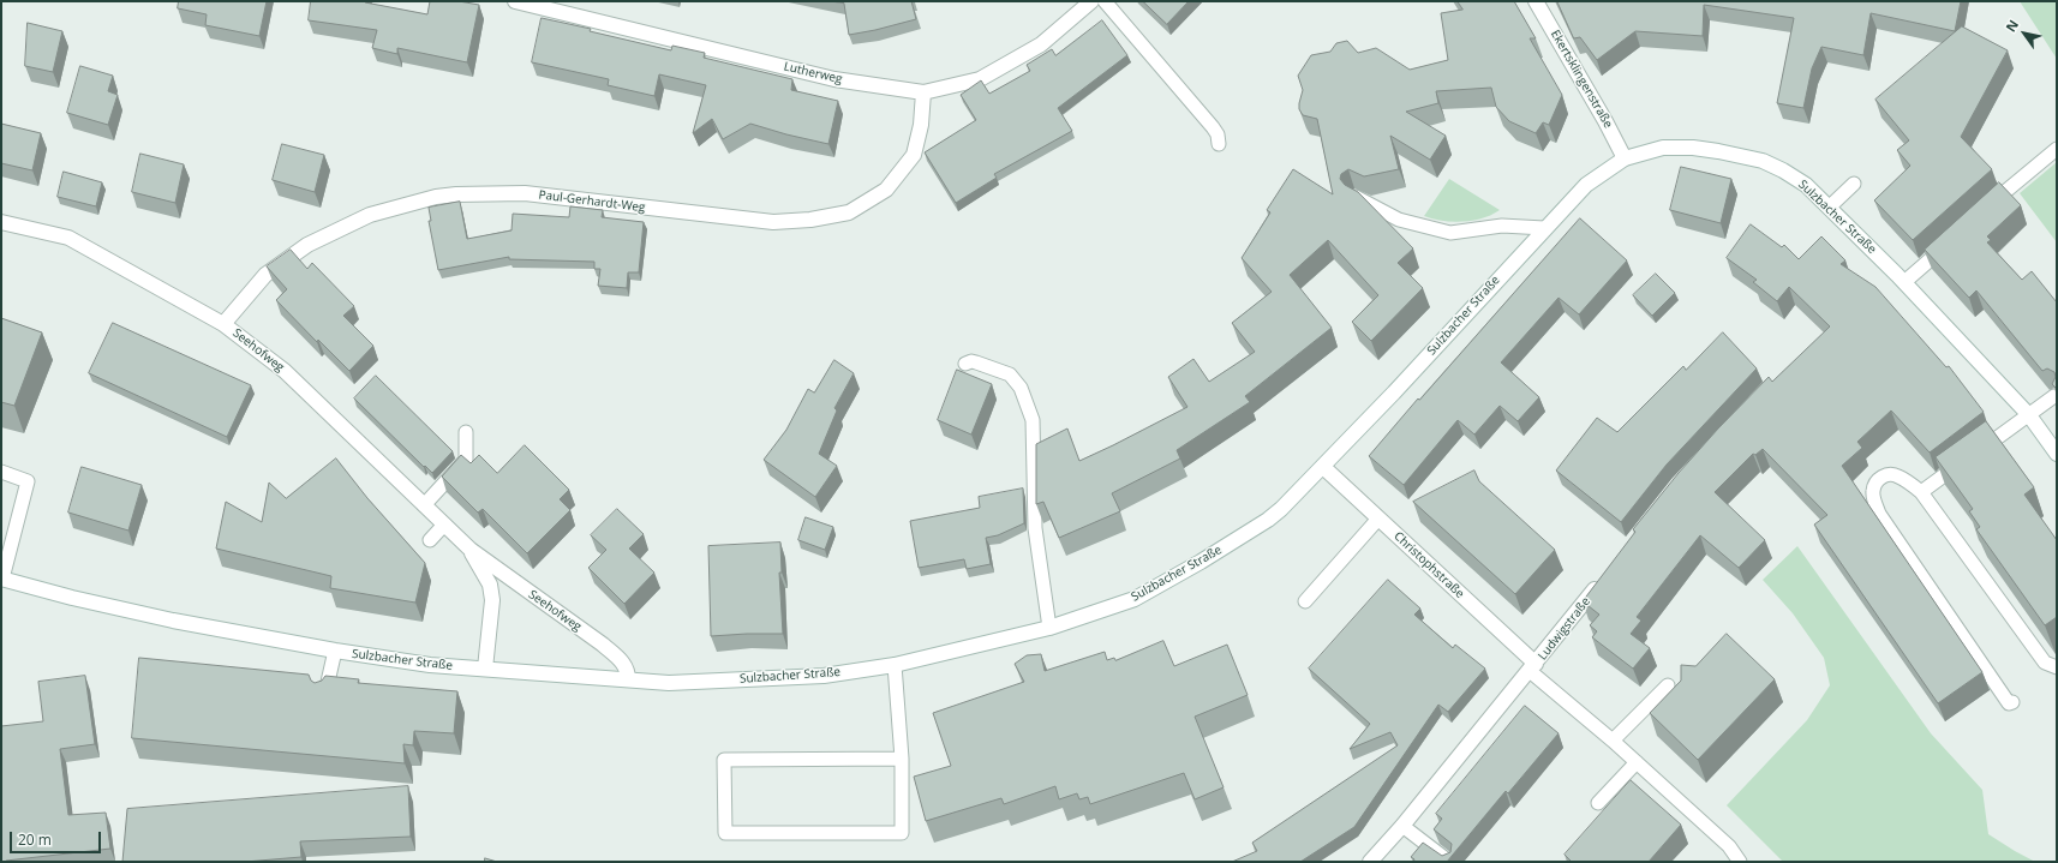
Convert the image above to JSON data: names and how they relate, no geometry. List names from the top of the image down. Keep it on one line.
{"streets":{"street":["Lutherweg","Ekertsklingenstraße","Paul-Gerhardt-Weg","Sulzbacher Straße","Seehofweg","Christophstraße","Ludwigstraße"]},"crossings":[["Lutherweg","Paul-Gerhardt-Weg"],["Ekertsklingenstraße","Sulzbacher Straße"],["Paul-Gerhardt-Weg","Seehofweg"],["Sulzbacher Straße","Seehofweg"],["Sulzbacher Straße","Christophstraße"],["Christophstraße","Ludwigstraße"]],"scale_bar":"20 m","north":"top left"}
